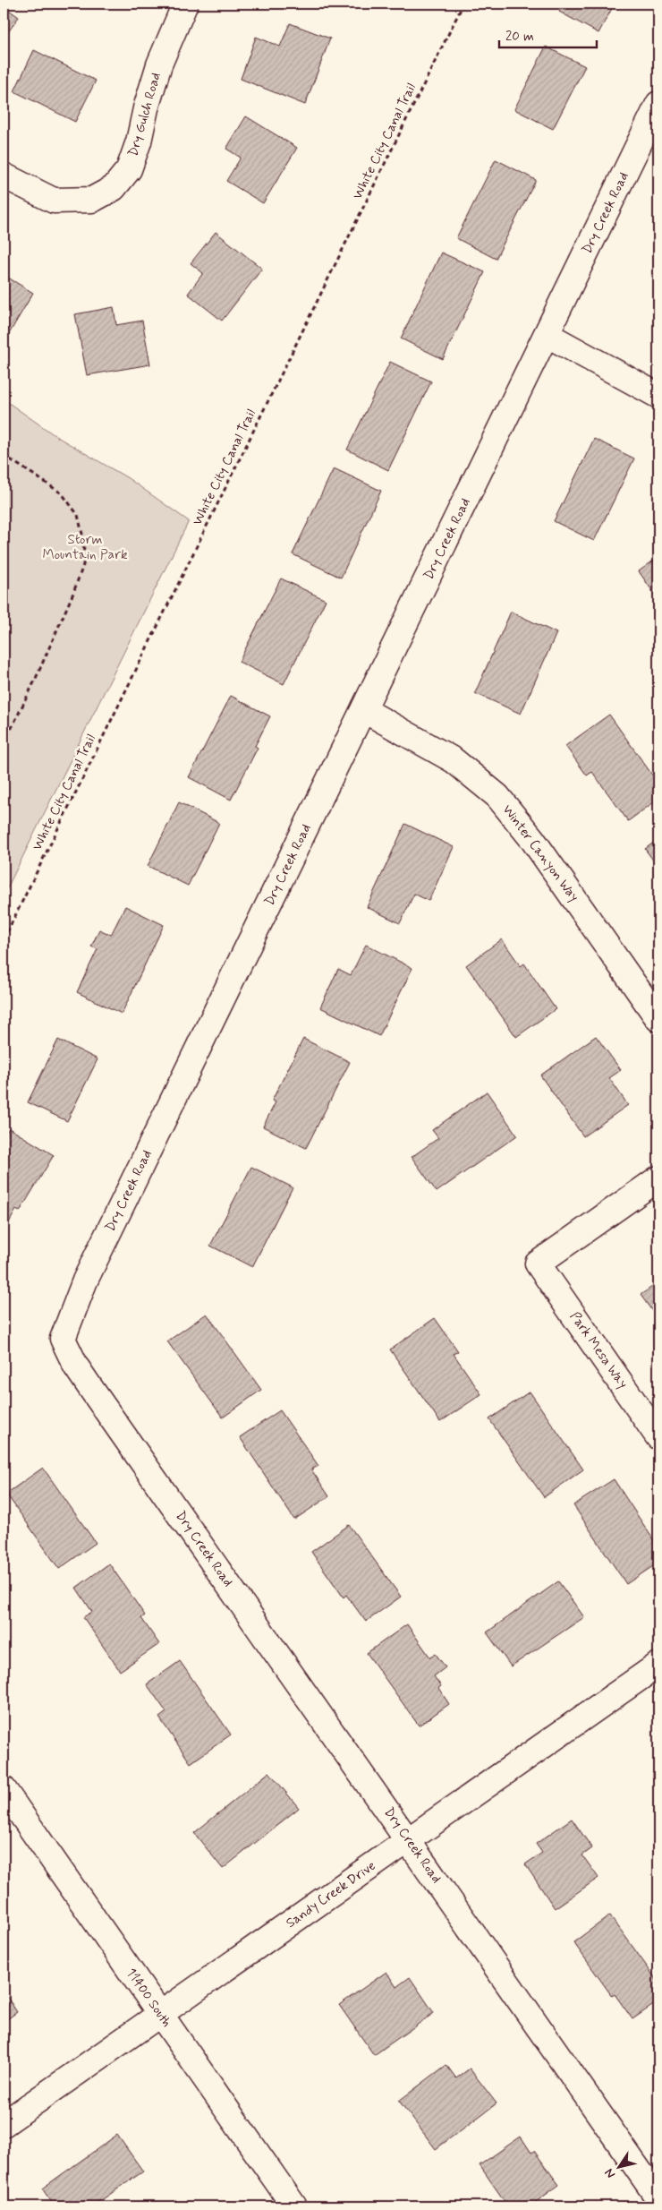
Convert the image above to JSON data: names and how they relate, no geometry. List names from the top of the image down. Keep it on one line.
{"streets":{"street":["Dry Gulch Road","Dry Creek Road","Winter Canyon Way","Park Mesa Way","Sandy Creek Drive","11400 South"],"path":["White City Canal Trail"]},"crossings":[["Dry Creek Road","Winter Canyon Way"],["Dry Creek Road","Sandy Creek Drive"],["Sandy Creek Drive","11400 South"]],"parks":["Storm Mountain Park"],"scale_bar":"20 m","north":"bottom left"}
